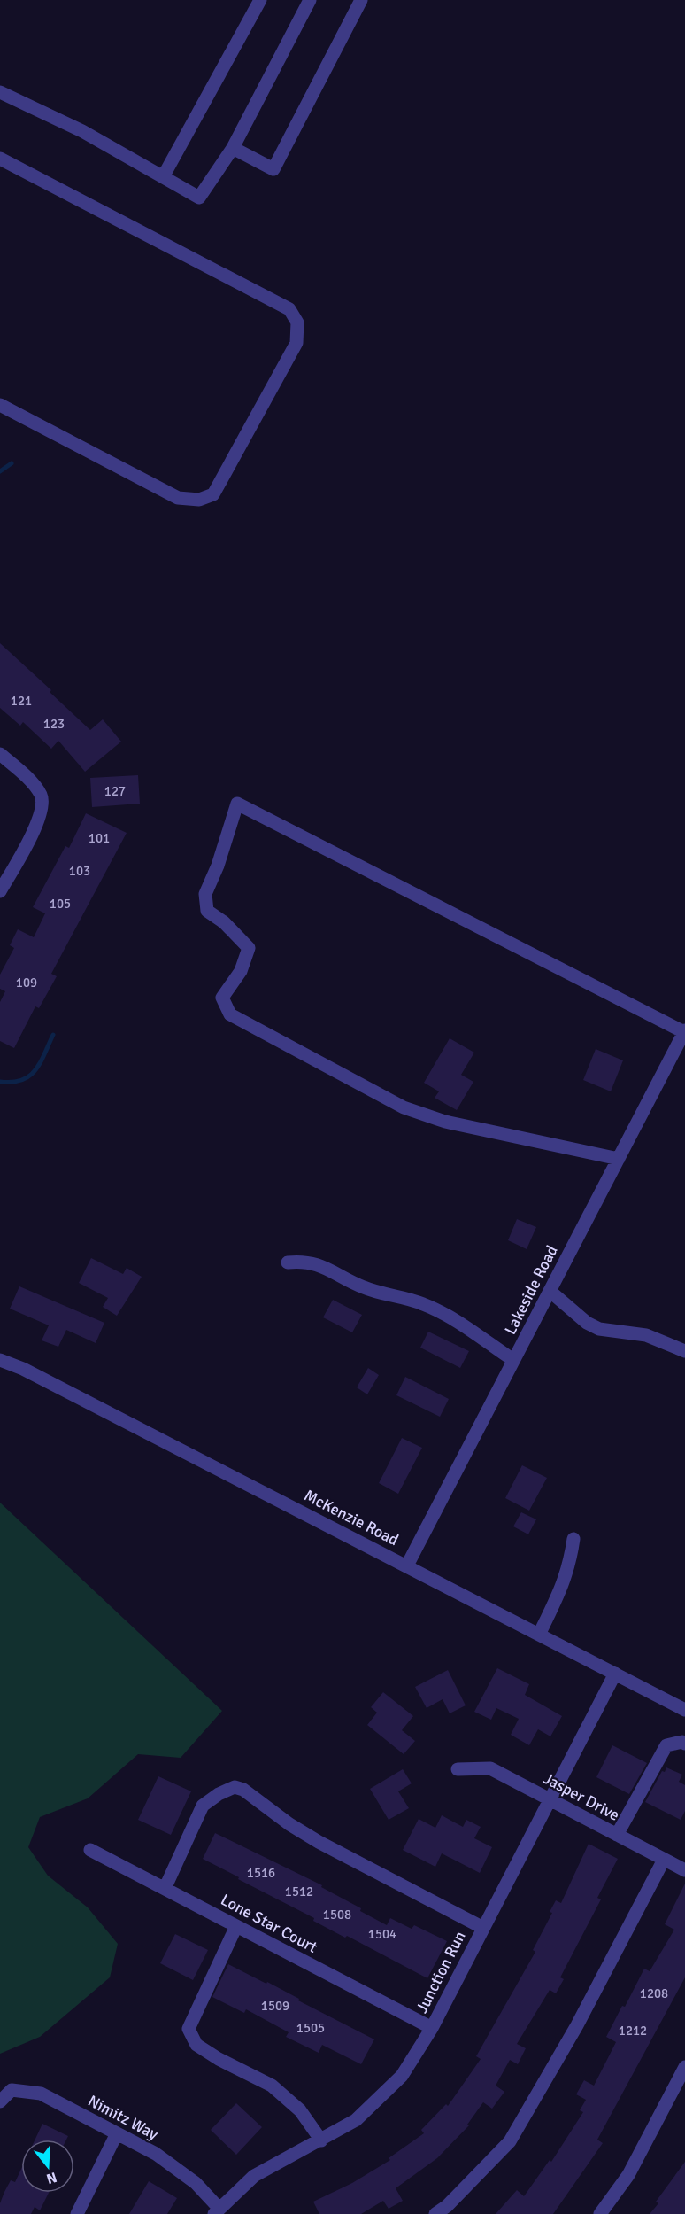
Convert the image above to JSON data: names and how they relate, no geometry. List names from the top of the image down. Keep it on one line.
{"streets":{"street":["Lakeside Road","McKenzie Road","Jasper Drive","Lone Star Court","Junction Run","Nimitz Way"]},"crossings":[["Lakeside Road","McKenzie Road"],["McKenzie Road","Junction Run"],["Jasper Drive","Junction Run"],["Lone Star Court","Junction Run"],["Junction Run","Nimitz Way"]],"house_numbers":["121","123","127","101","103","105","109","1516","1512","1508","1504","1208","1509","1505","1212"],"north":"bottom"}
